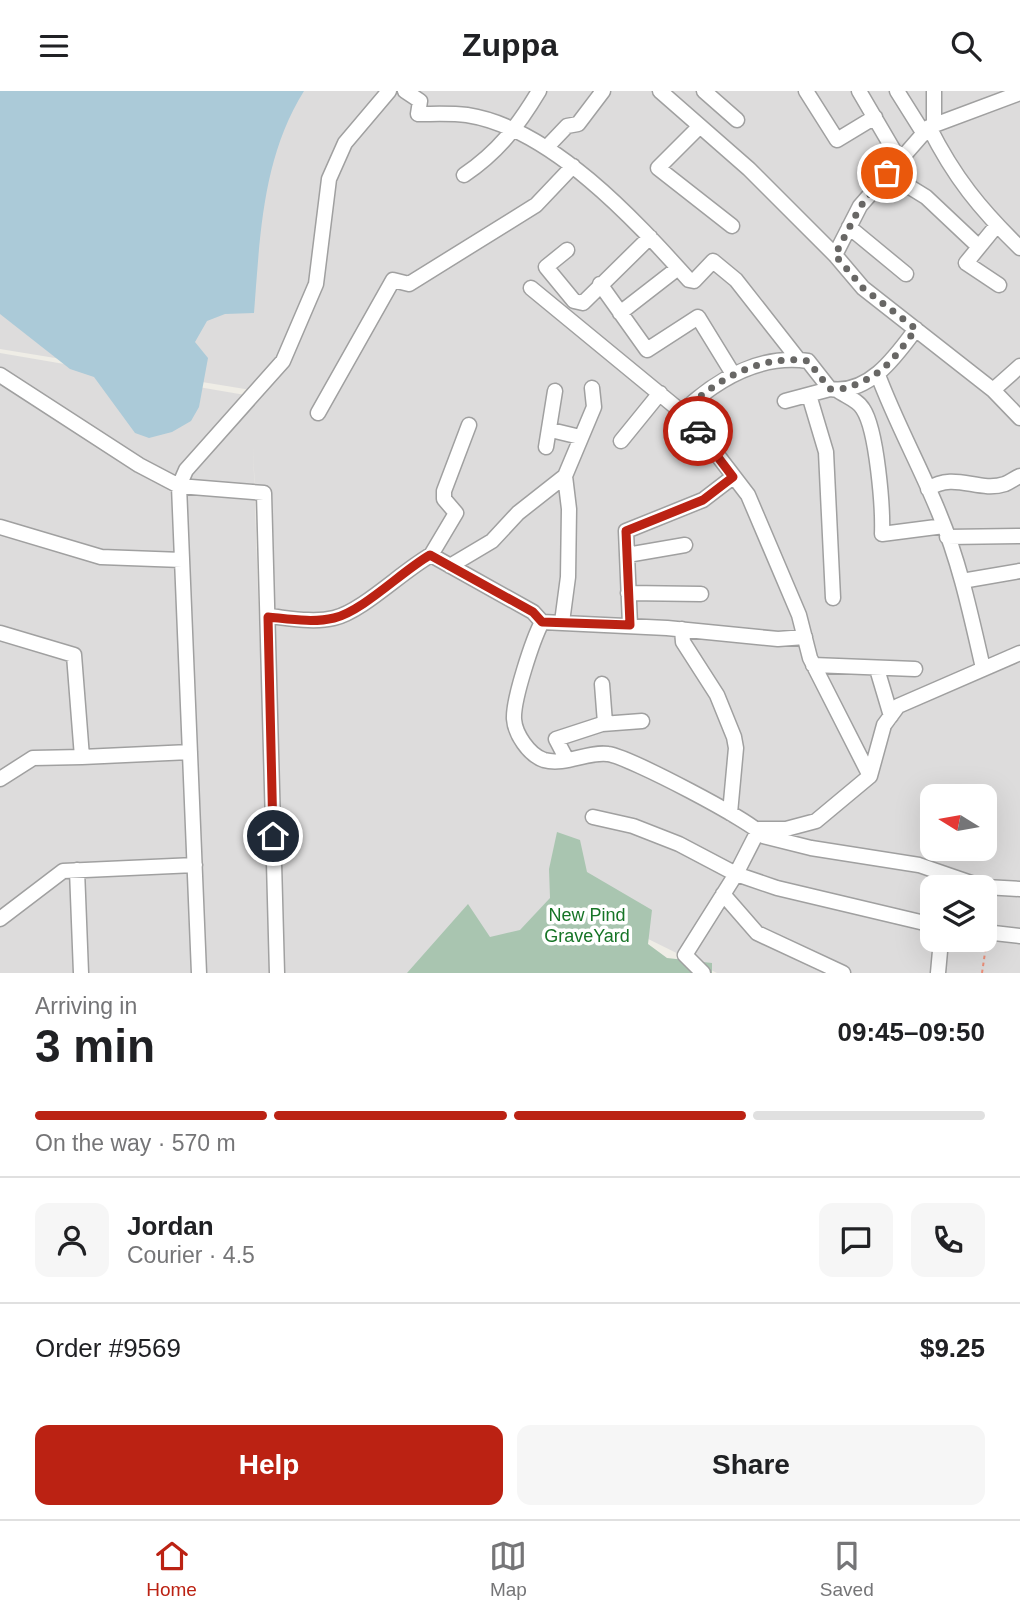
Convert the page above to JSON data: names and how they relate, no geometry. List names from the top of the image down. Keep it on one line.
{"parks":["New Pind GraveYard"],"north":"left","page":{"header":"Zuppa","heading":["3 min","Arriving in","09:45–09:50"],"panel":["Jordan","Courier · 4.5","Order #9569","$9.25"],"bar":"On the way · 570 m","buttons":["Help","Share"],"tabs":["Home","Map","Saved"]}}
